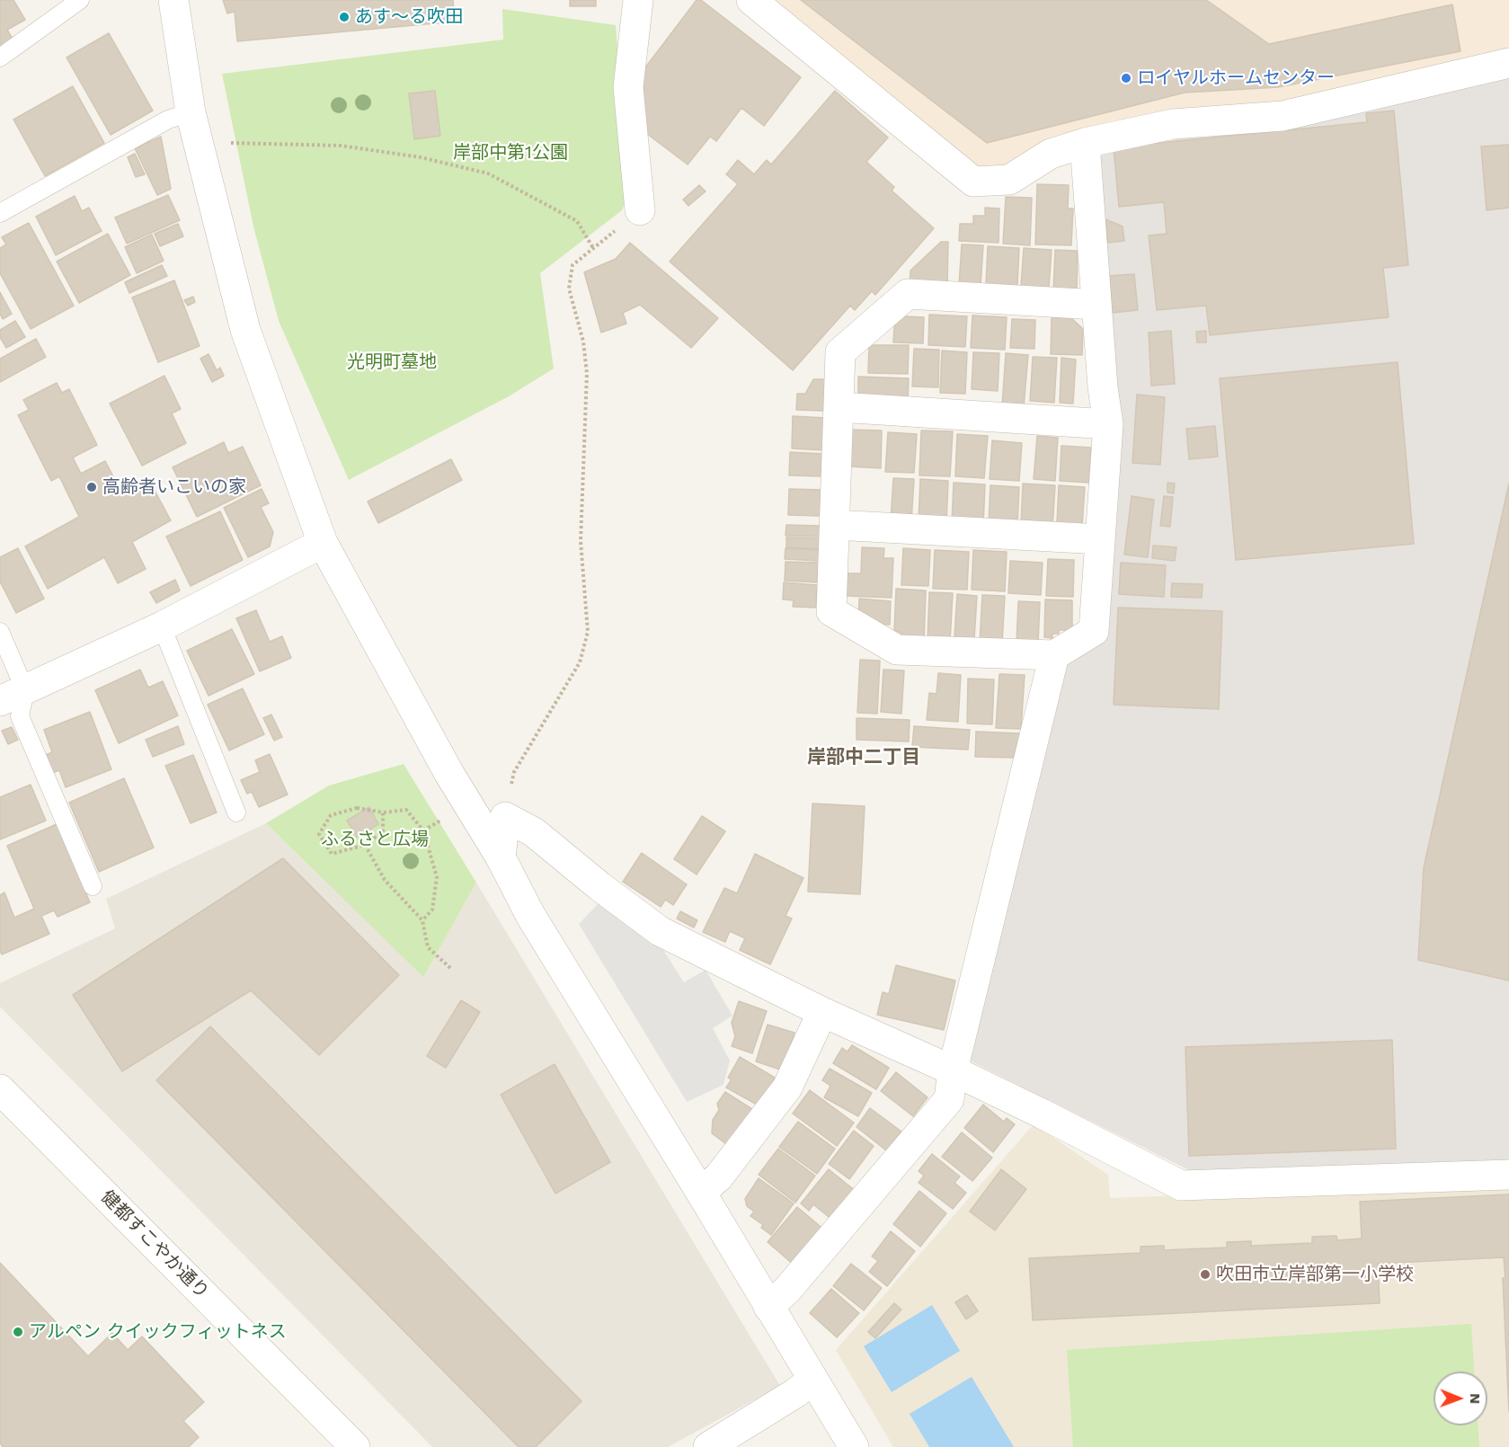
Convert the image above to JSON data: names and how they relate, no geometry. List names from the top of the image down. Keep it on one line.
{"streets":{"street":["健都すこやか通り"]},"districts":["岸部中二丁目"],"parks":["岸部中第1公園","光明町墓地","ふるさと広場"],"places":["あす～る吹田","ロイヤルホームセンター","高齢者いこいの家","吹田市立岸部第一小学校","アルペン クイックフィットネス"],"north":"right"}
